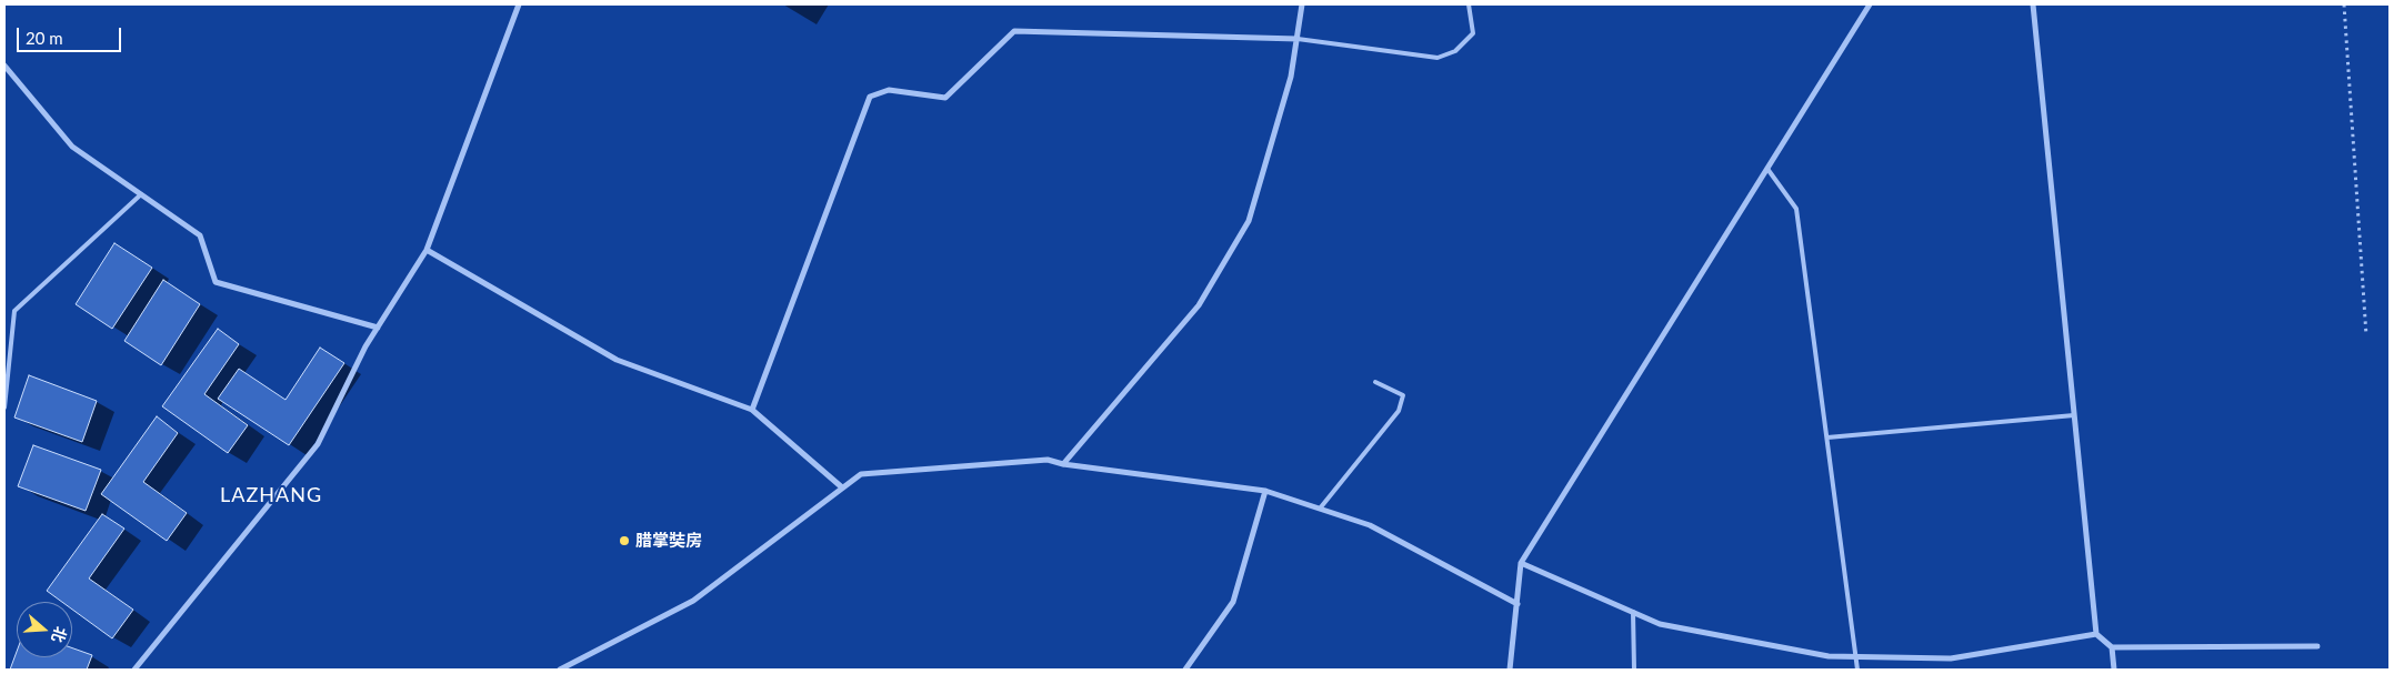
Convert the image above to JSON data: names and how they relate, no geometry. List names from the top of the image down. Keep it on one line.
{"districts":["LAZHANG"],"places":["腊掌奘房"],"scale_bar":"20 m","north":"right"}
